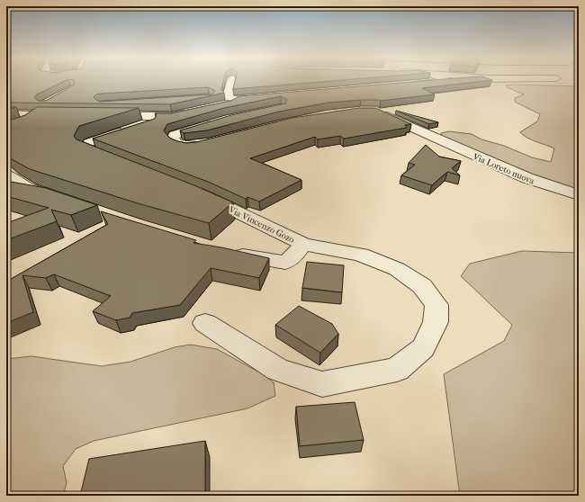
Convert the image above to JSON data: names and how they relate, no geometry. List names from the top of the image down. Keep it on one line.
{"streets":{"street":["Via Loreto nuova","Via Vincenzo Gozo"]}}
